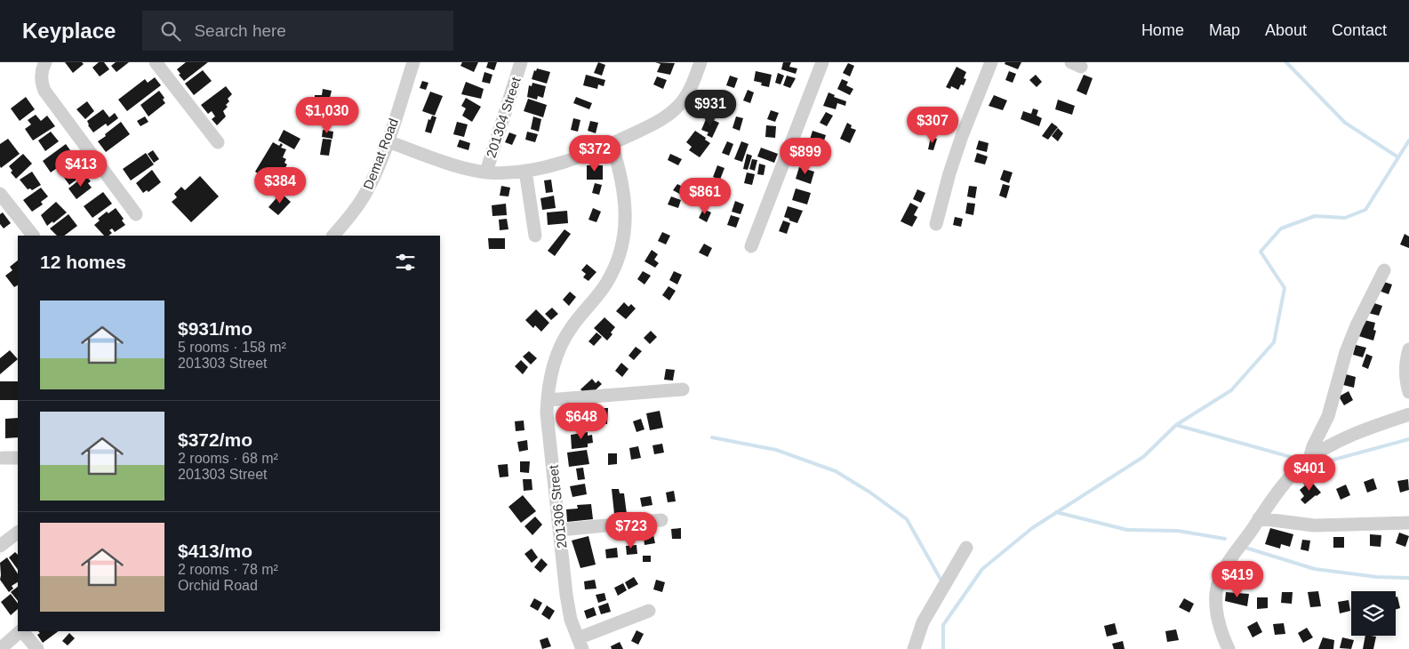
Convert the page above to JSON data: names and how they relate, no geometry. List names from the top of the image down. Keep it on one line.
{"streets":{"street":["201304 Street","Demat Road","201306 Street"]},"page":{"header":"Keyplace","search":"Search here","nav":["Home","Map","About","Contact"],"price":["$931","$1,030","$307","$372","$899","$413","$384","$861","$648","$401","$723","$419"],"heading":"12 homes","list":[{"name":"$931/mo","note":"5 rooms · 158 m² · 201303 Street"},{"name":"$372/mo","note":"2 rooms · 68 m² · 201303 Street"},{"name":"$413/mo","note":"2 rooms · 78 m² · Orchid Road"}]}}
